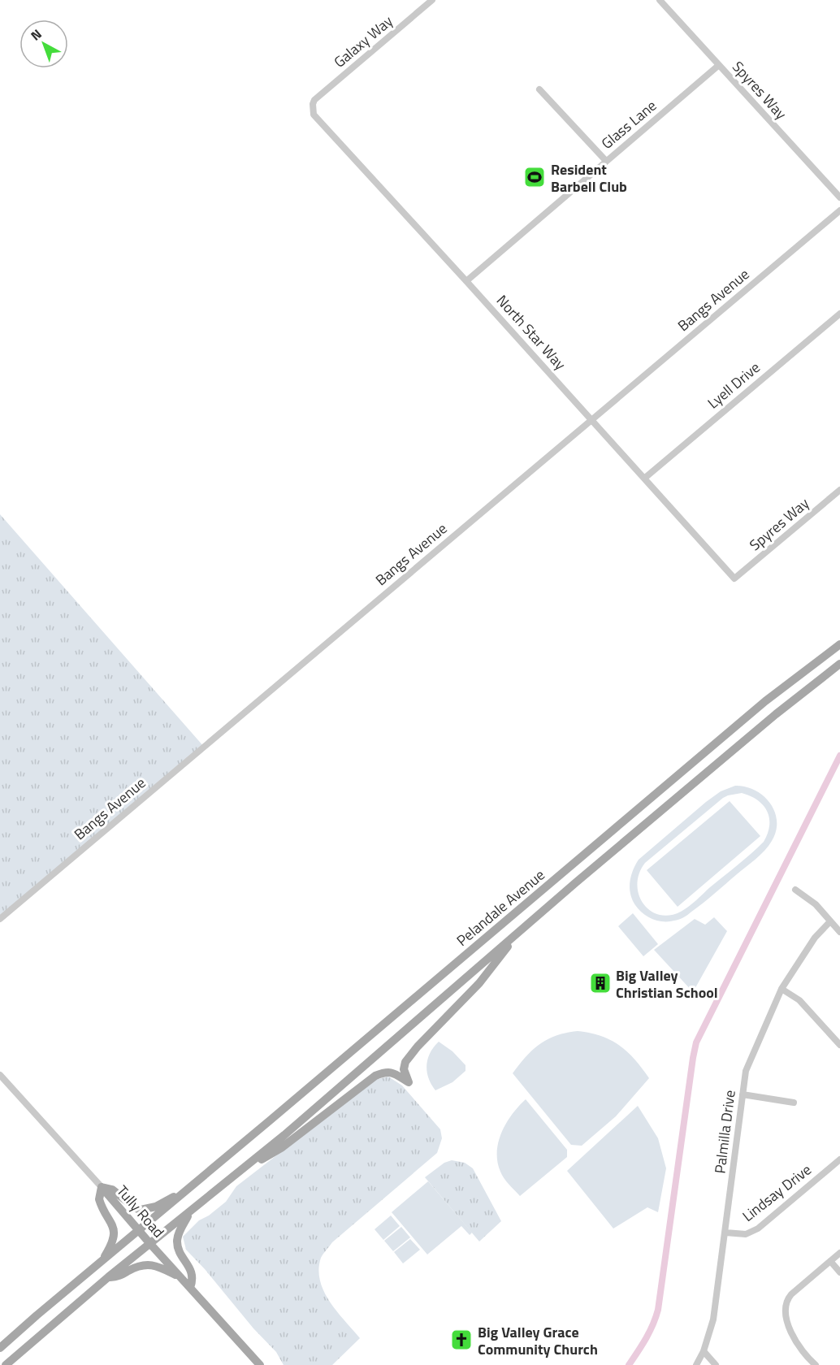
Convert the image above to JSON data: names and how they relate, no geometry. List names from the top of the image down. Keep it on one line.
{"streets":{"main road":["Pelandale Avenue","Tully Road"],"street":["Galaxy Way","Spyres Way","Glass Lane","Bangs Avenue","North Star Way","Lyell Drive","Palmilla Drive","Lindsay Drive"]},"crossings":[["Galaxy Way","North Star Way"],["Spyres Way","Glass Lane"],["Spyres Way","North Star Way"],["Glass Lane","North Star Way"],["Bangs Avenue","North Star Way"],["North Star Way","Lyell Drive"],["Pelandale Avenue","Tully Road"],["Palmilla Drive","Lindsay Drive"]],"places":{"sports":["Resident Barbell Club"],"building":["Big Valley Christian School"],"church":["Big Valley Grace Community Church"]},"north":"top left"}
